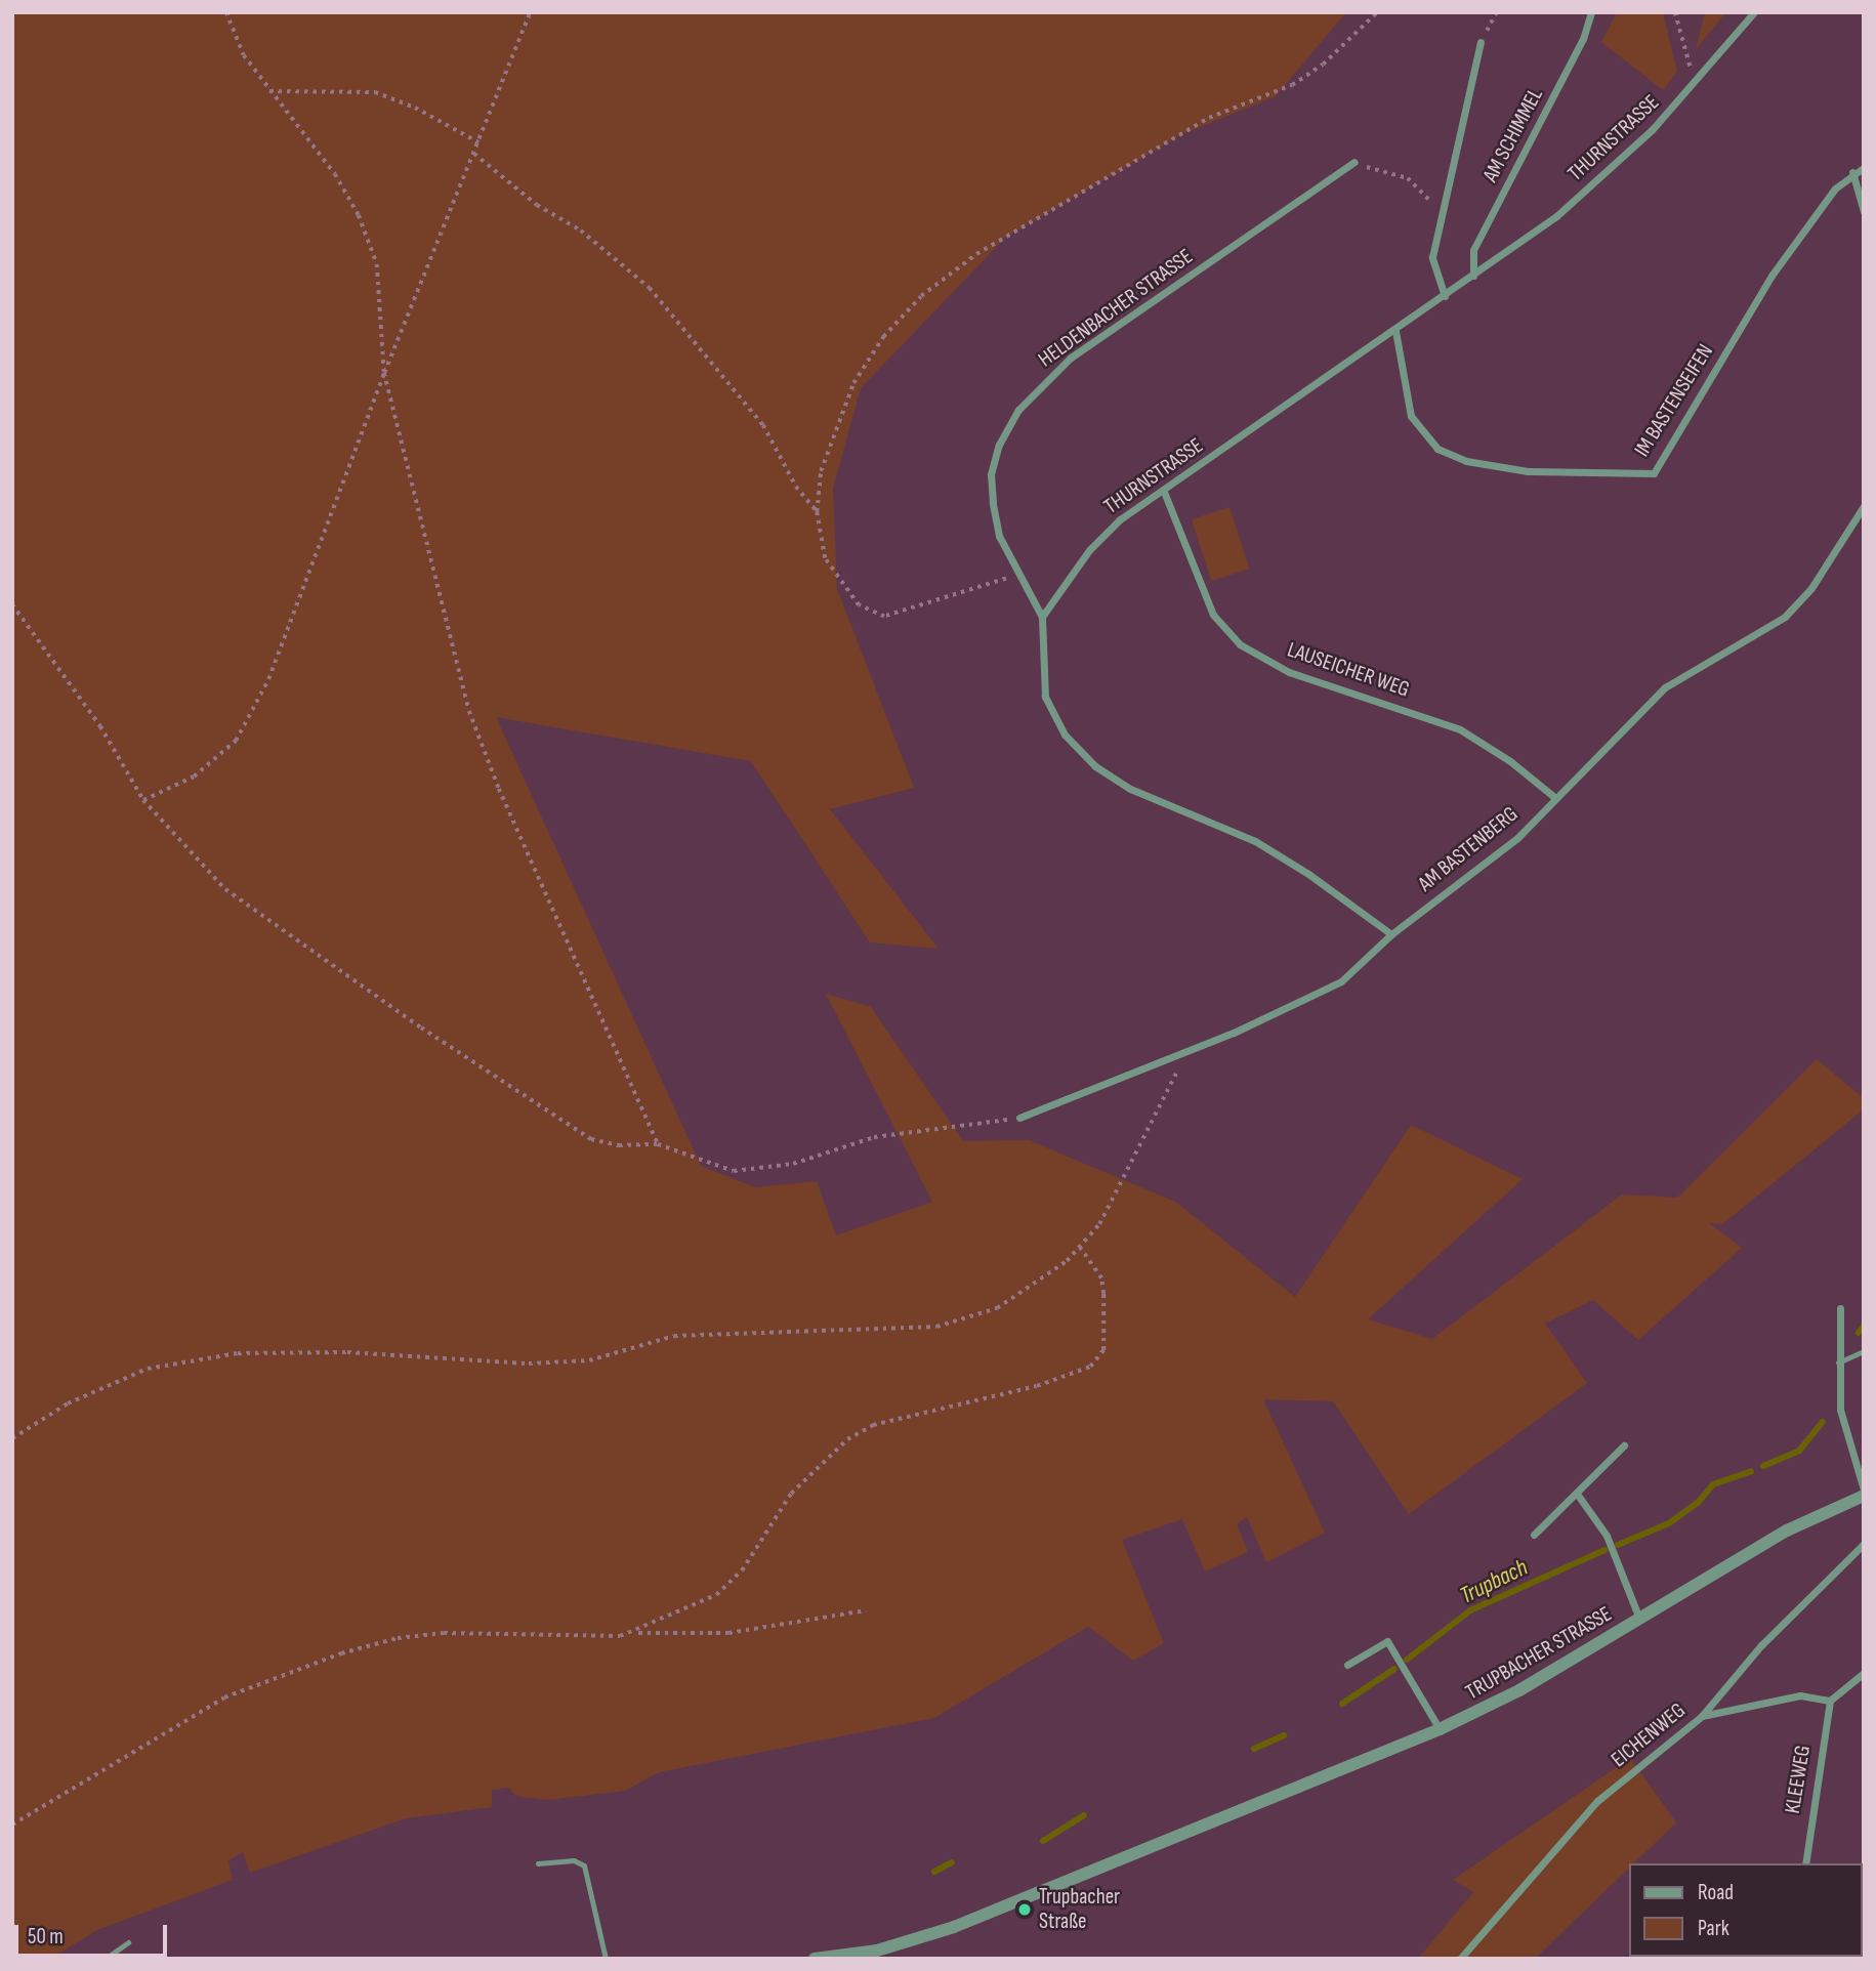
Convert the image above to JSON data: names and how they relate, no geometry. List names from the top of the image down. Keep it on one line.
{"streets":{"street":["AM SCHIMMEL","THURNSTRASSE","HELDENBACHER STRASSE","IM BASTENSEIFEN","LAUSEICHER WEG","AM BASTENBERG","TRUPBACHER STRASSE","EICHENWEG","KLEEWEG"]},"crossings":[["AM SCHIMMEL","THURNSTRASSE"],["THURNSTRASSE","HELDENBACHER STRASSE"],["THURNSTRASSE","IM BASTENSEIFEN"],["THURNSTRASSE","LAUSEICHER WEG"],["LAUSEICHER WEG","AM BASTENBERG"]],"water":["Trupbach"],"places":["Trupbacher Straße"],"legend":["Road","Park"],"scale_bar":"50 m"}
